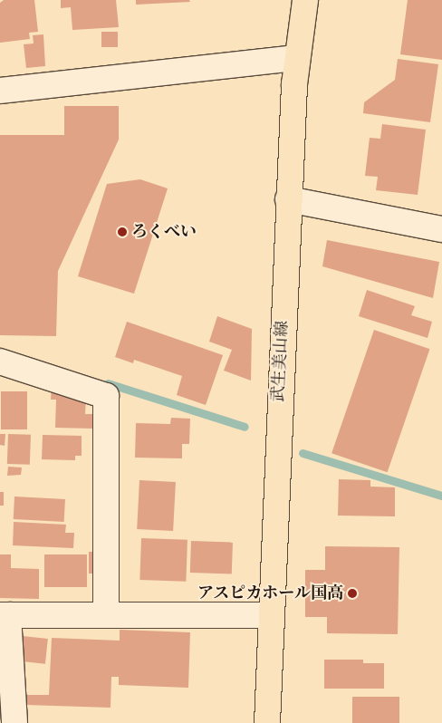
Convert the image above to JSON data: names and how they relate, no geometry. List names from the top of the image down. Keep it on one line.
{"streets":{"main road":["武生美山線"]},"places":["ろくべい","アスピカホール国高"]}
